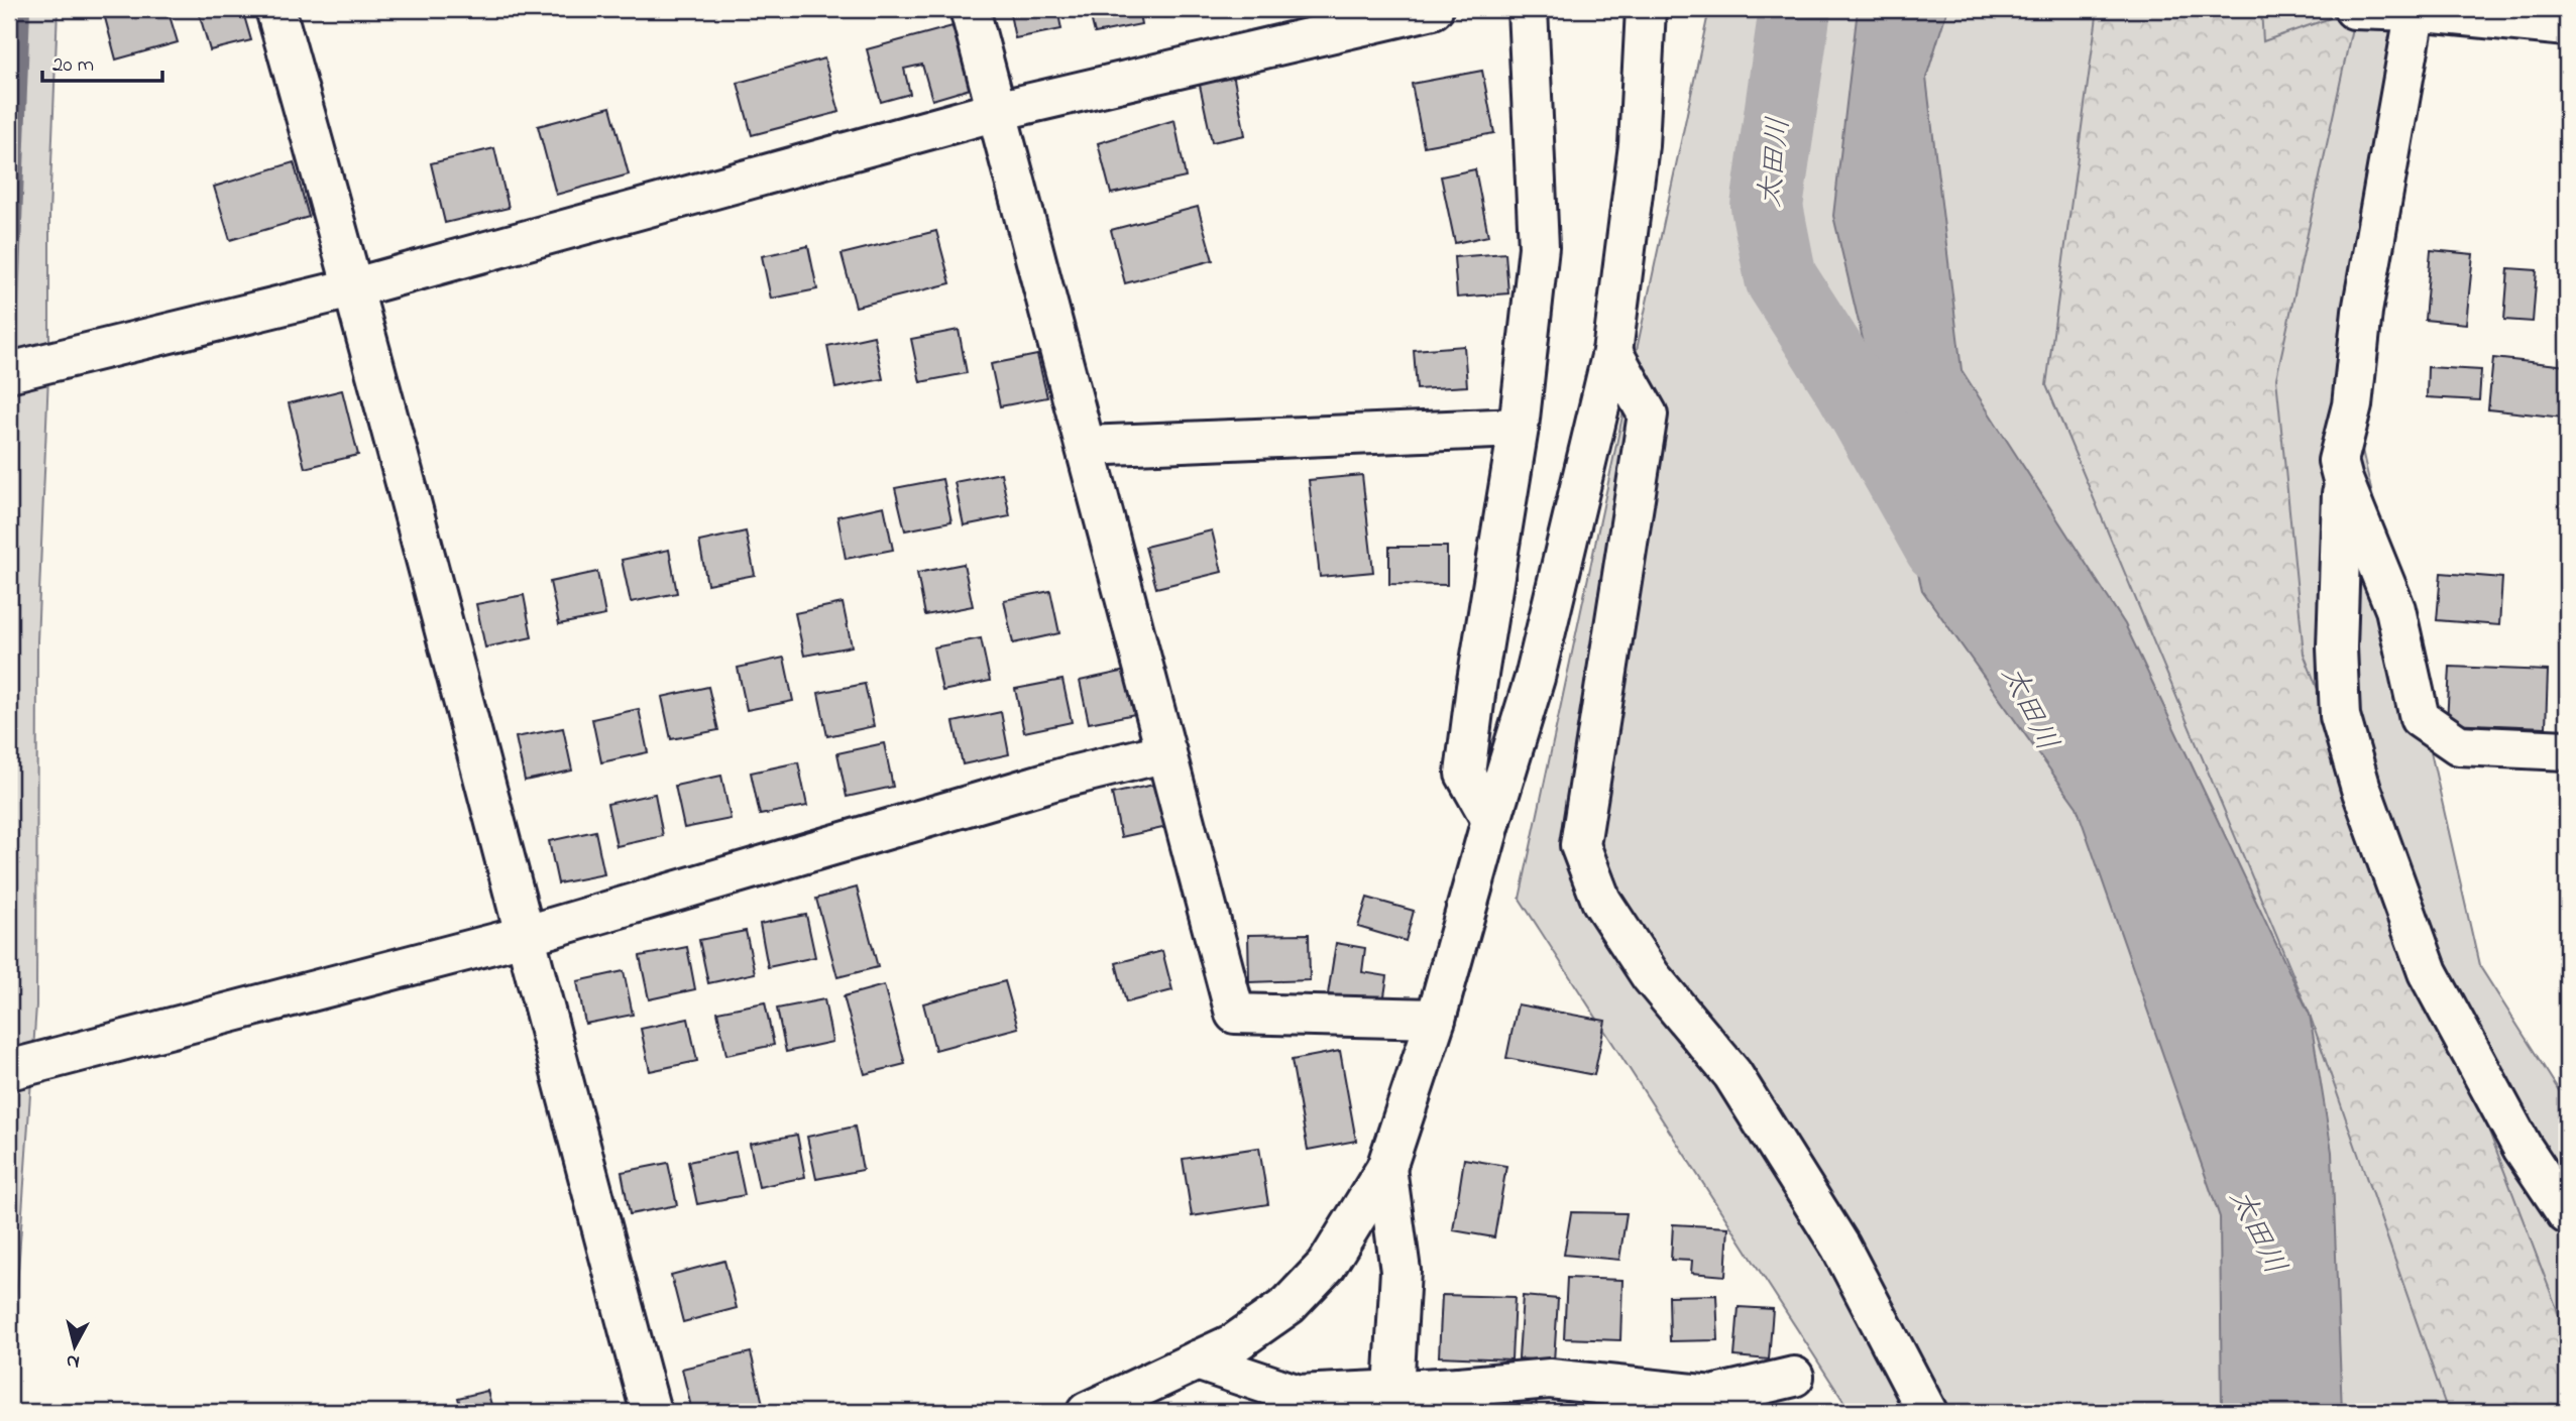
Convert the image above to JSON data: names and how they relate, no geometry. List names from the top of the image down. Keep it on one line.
{"water":["太田川"],"scale_bar":"20 m","north":"bottom"}
